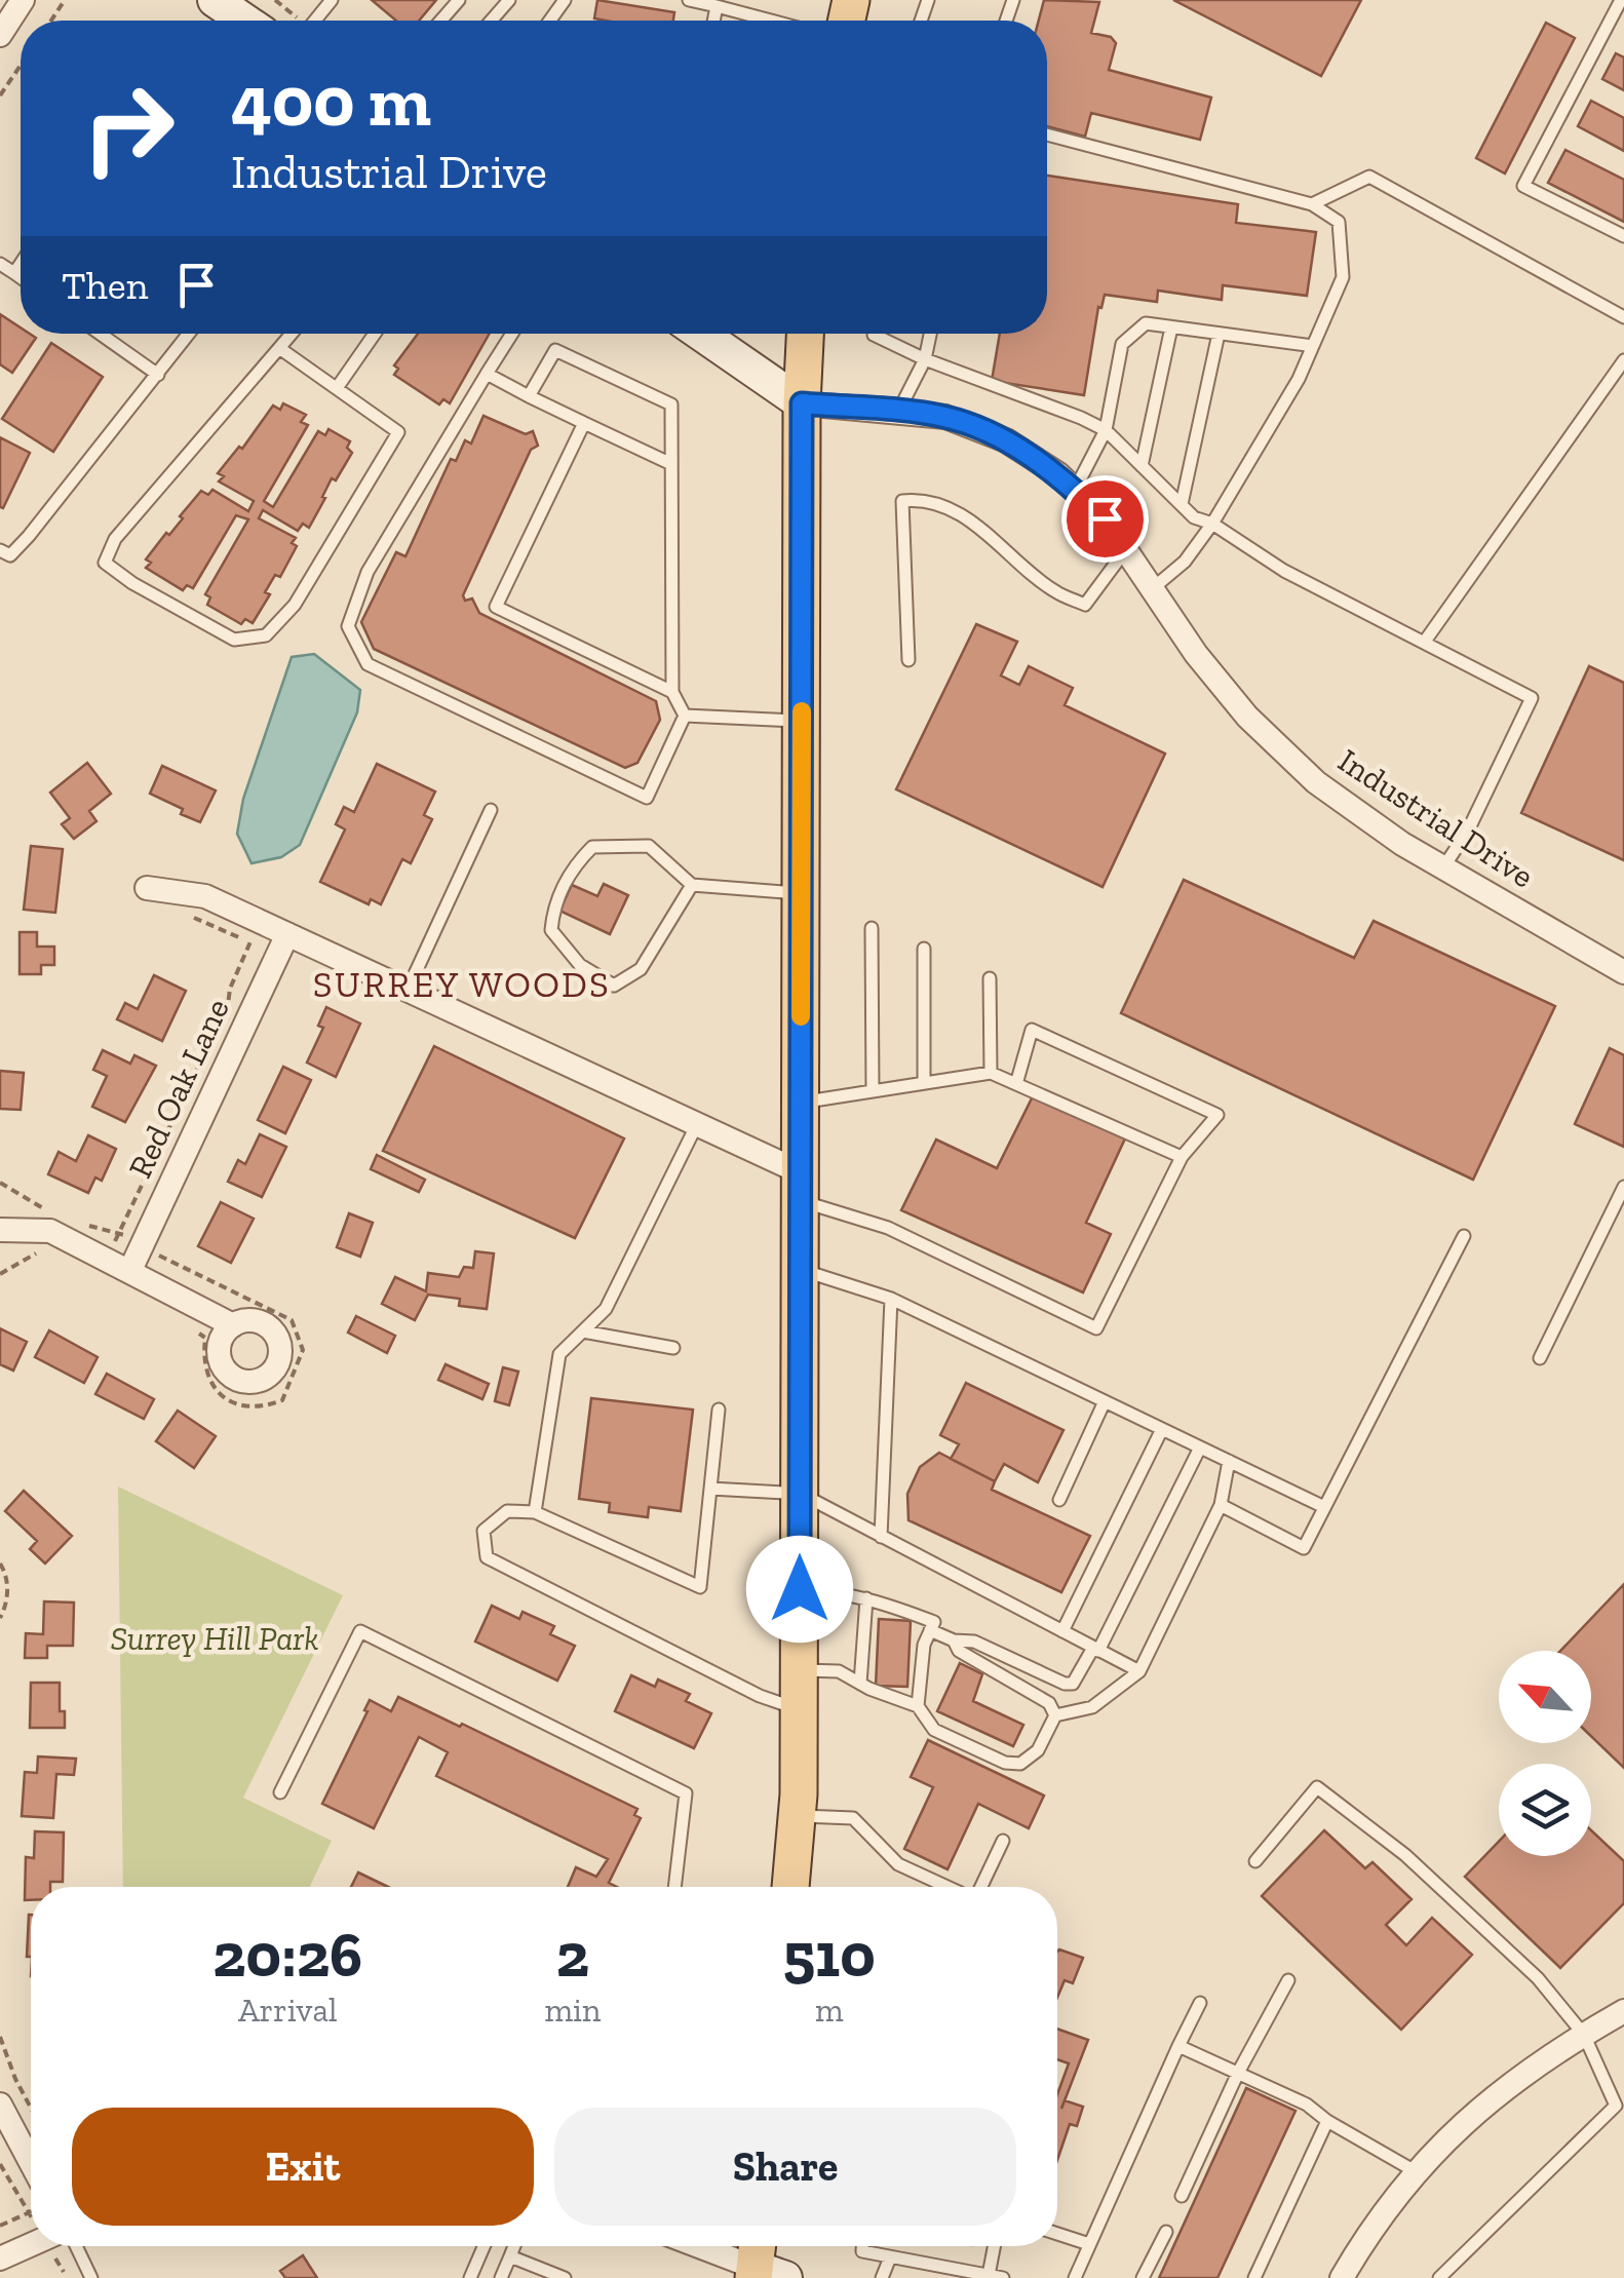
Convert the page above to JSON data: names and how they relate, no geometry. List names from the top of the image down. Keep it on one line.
{"streets":{"street":["Industrial Drive","Red Oak Lane"]},"districts":["SURREY WOODS"],"parks":["Surrey Hill Park"],"north":"top left","page":{"turn":["400 m","Industrial Drive"],"then":"Then","eta":["20:26","Arrival","2","min","510","m"],"buttons":["Exit","Share"]}}
